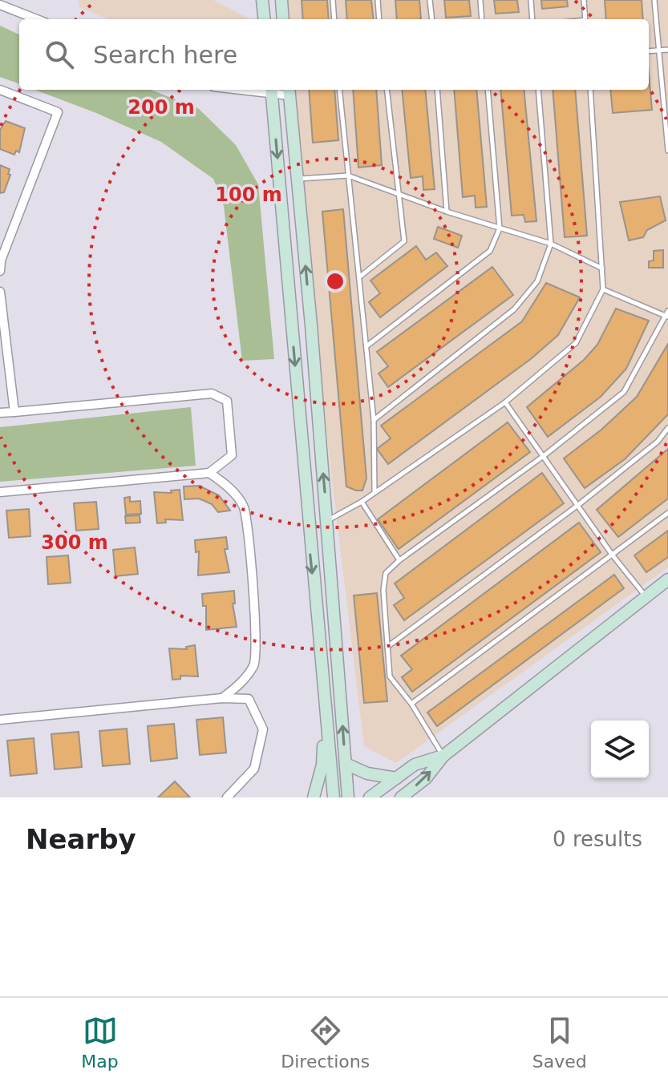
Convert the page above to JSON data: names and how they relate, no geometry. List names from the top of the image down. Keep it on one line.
{"page":{"search":"Search here","heading":["Nearby","0 results"],"nav":["Map","Directions","Saved"]},"rings":["200 m","100 m","300 m"]}
